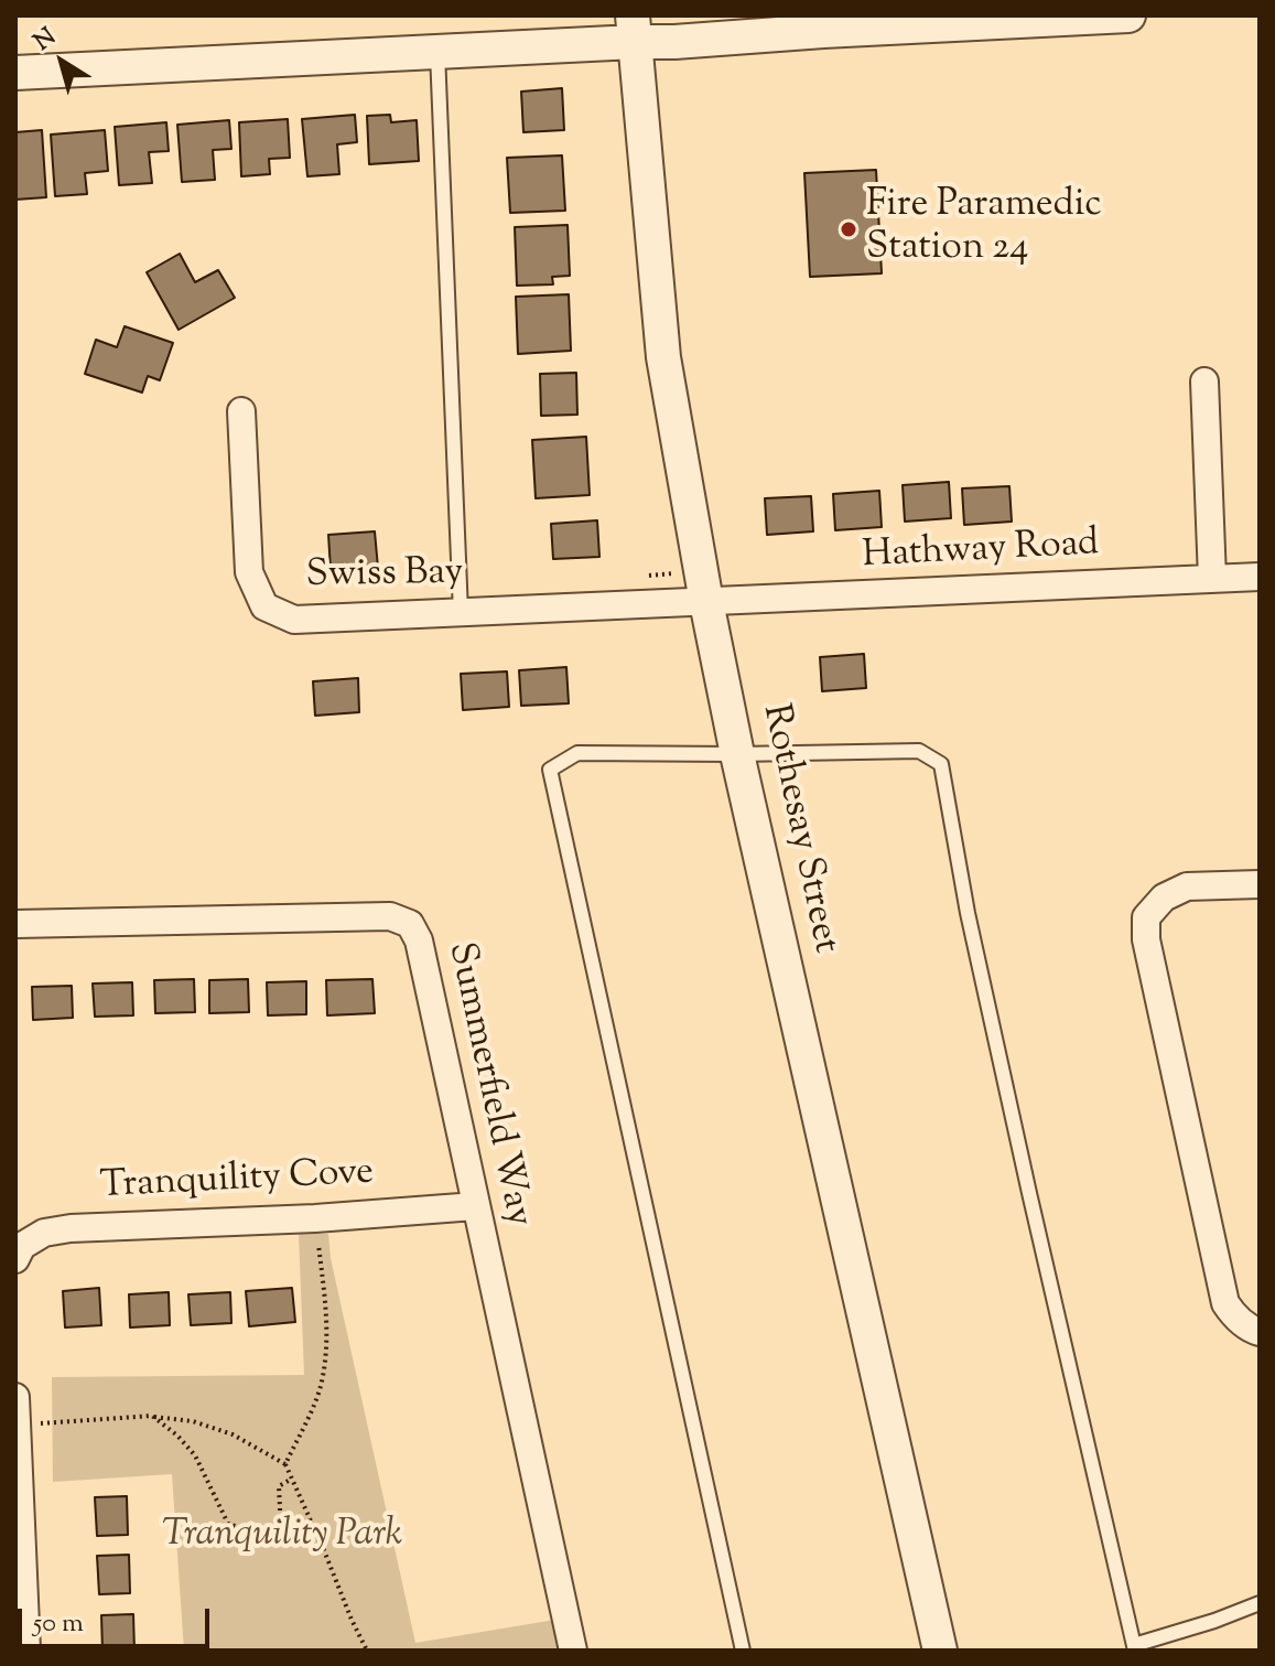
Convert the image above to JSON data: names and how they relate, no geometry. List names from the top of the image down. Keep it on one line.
{"streets":{"street":["Hathway Road","Swiss Bay","Rothesay Street","Summerfield Way","Tranquility Cove"]},"crossings":[["Hathway Road","Swiss Bay"],["Hathway Road","Rothesay Street"],["Swiss Bay","Rothesay Street"],["Summerfield Way","Tranquility Cove"]],"parks":["Tranquility Park"],"places":["Fire Paramedic Station 24"],"scale_bar":"50 m","north":"top left"}
